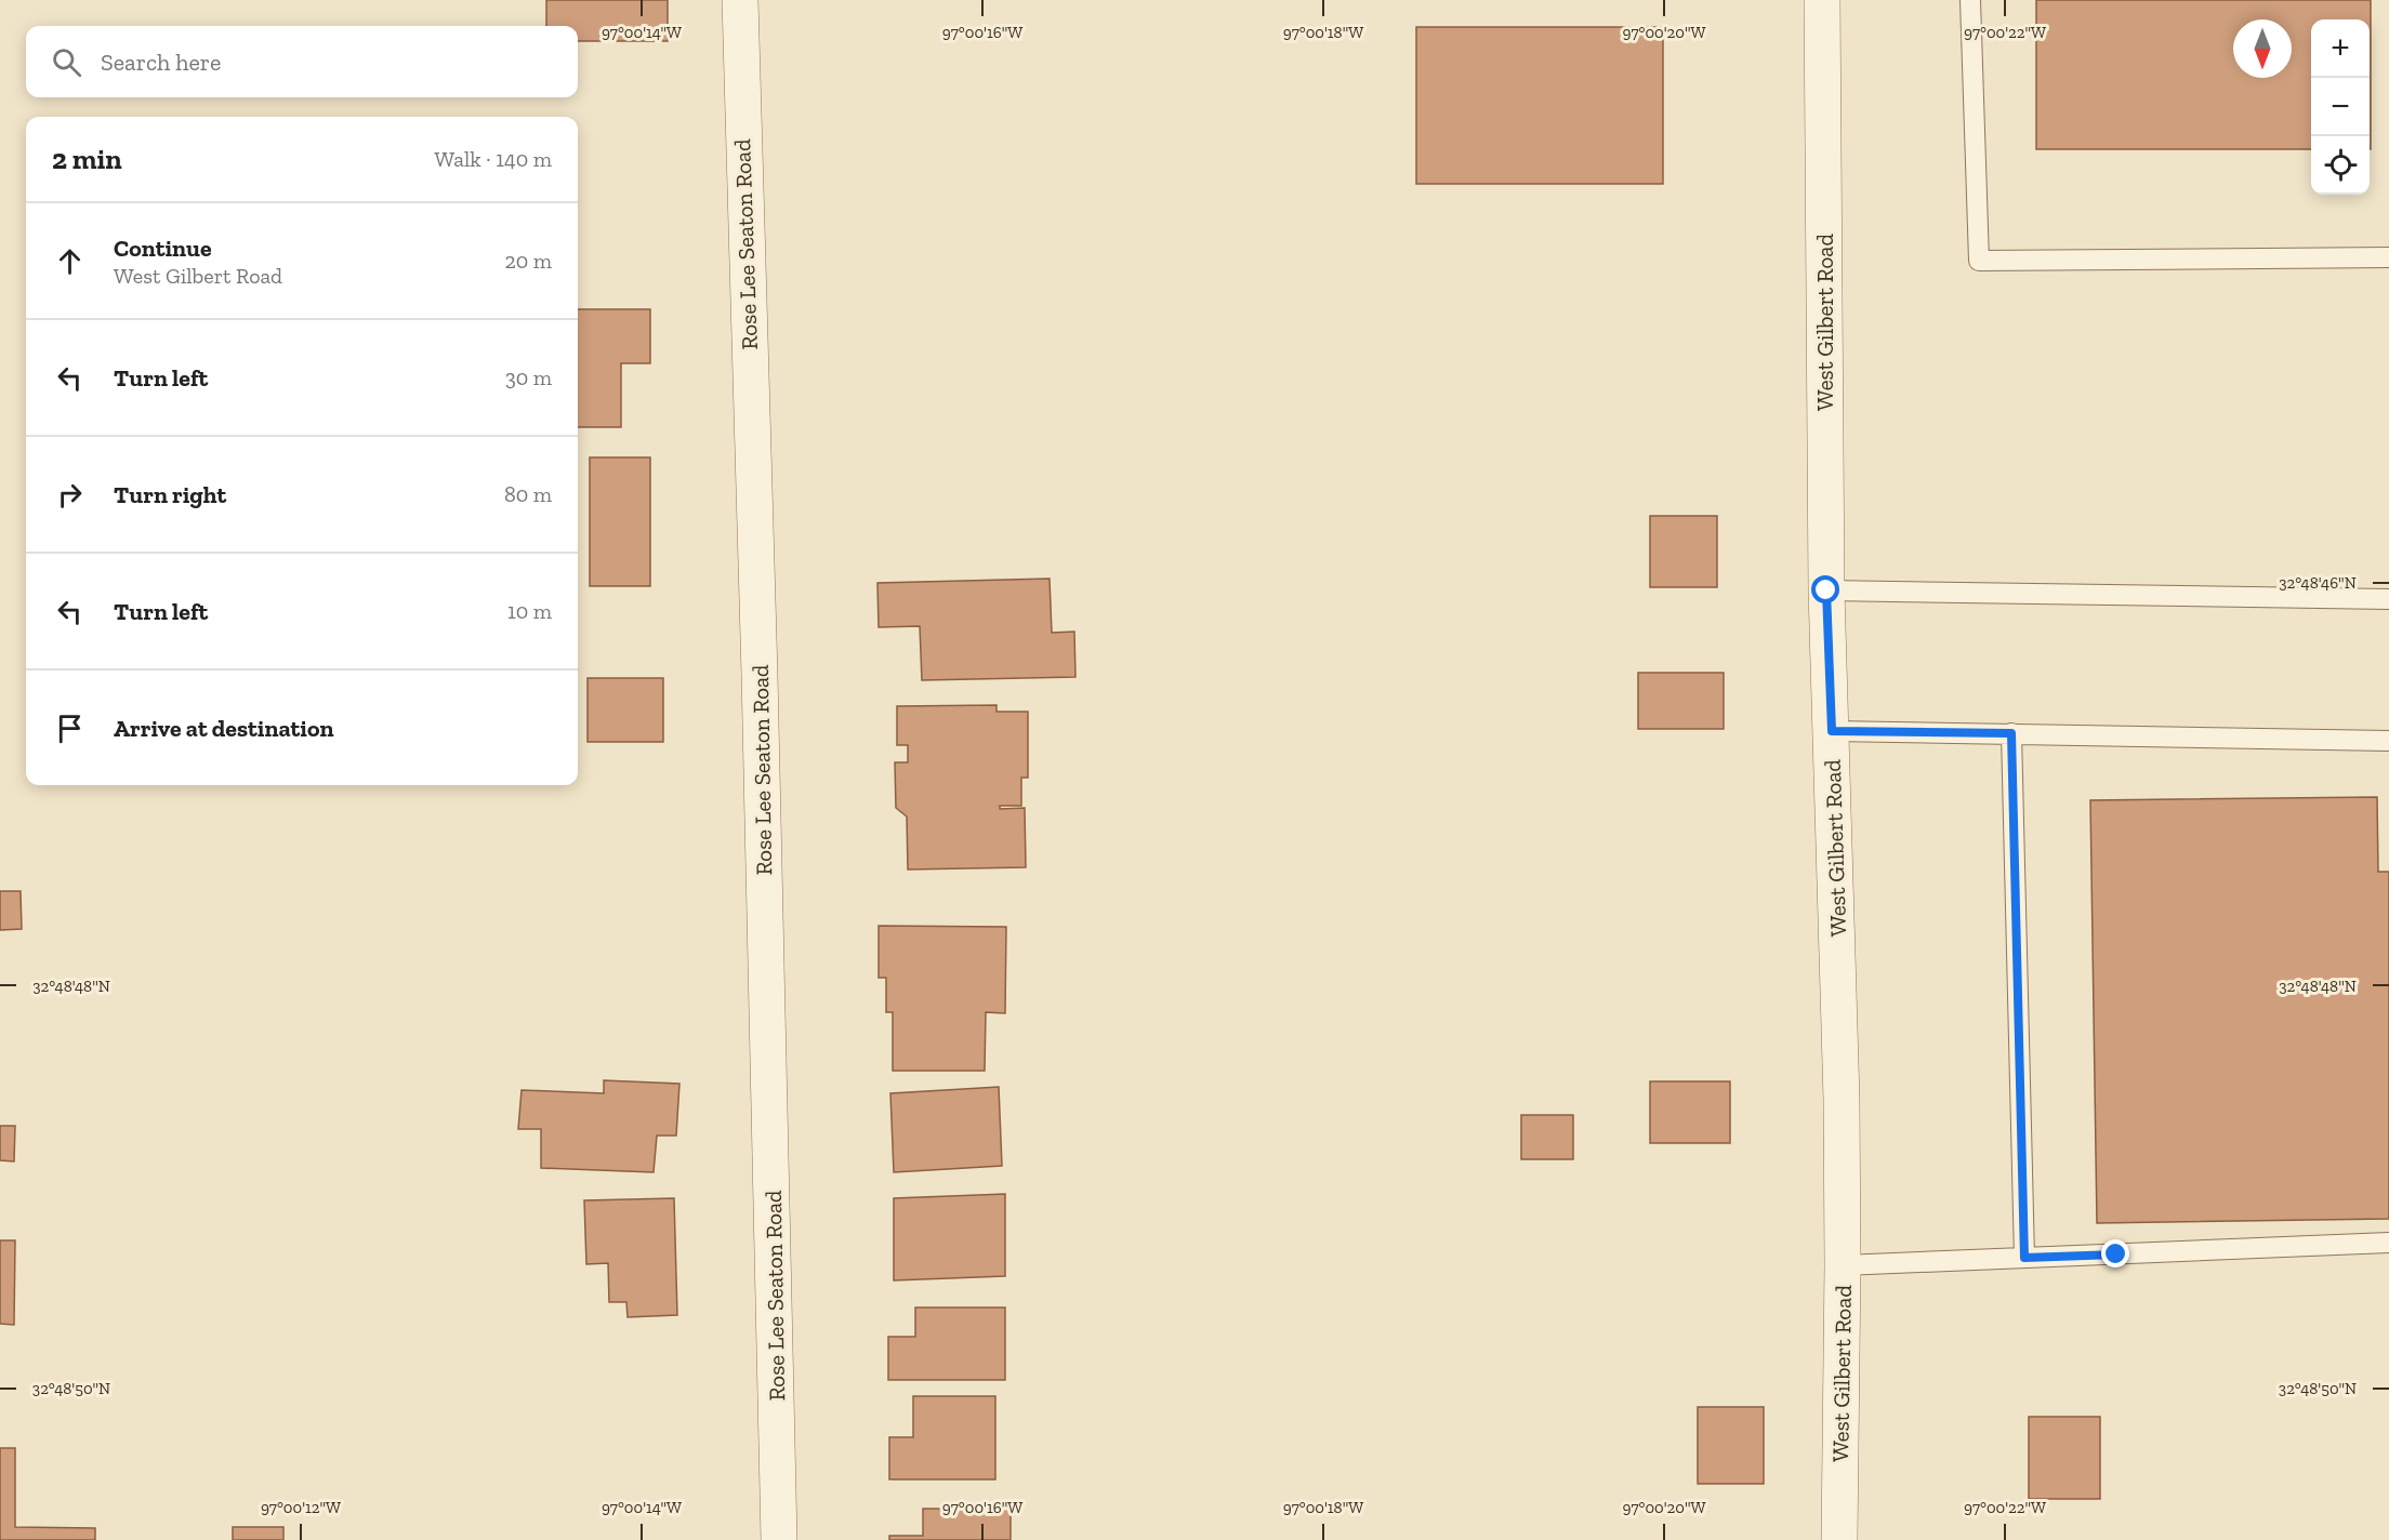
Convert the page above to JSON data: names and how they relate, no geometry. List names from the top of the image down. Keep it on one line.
{"streets":{"street":["Rose Lee Seaton Road","West Gilbert Road"]},"north":"bottom","page":{"map_buttons":["+","−"],"search":"Search here","heading":["2 min","Walk · 140 m"],"list":[["Continue","West Gilbert Road","20 m"],["Turn left","30 m"],["Turn right","80 m"],["Turn left","10 m"],"Arrive at destination"]},"coordinates":["97°00'14\"W","97°00'16\"W","97°00'18\"W","97°00'20\"W","97°00'22\"W","32°48'46\"N","32°48'48\"N","32°48'50\"N","97°00'12\"W"]}
